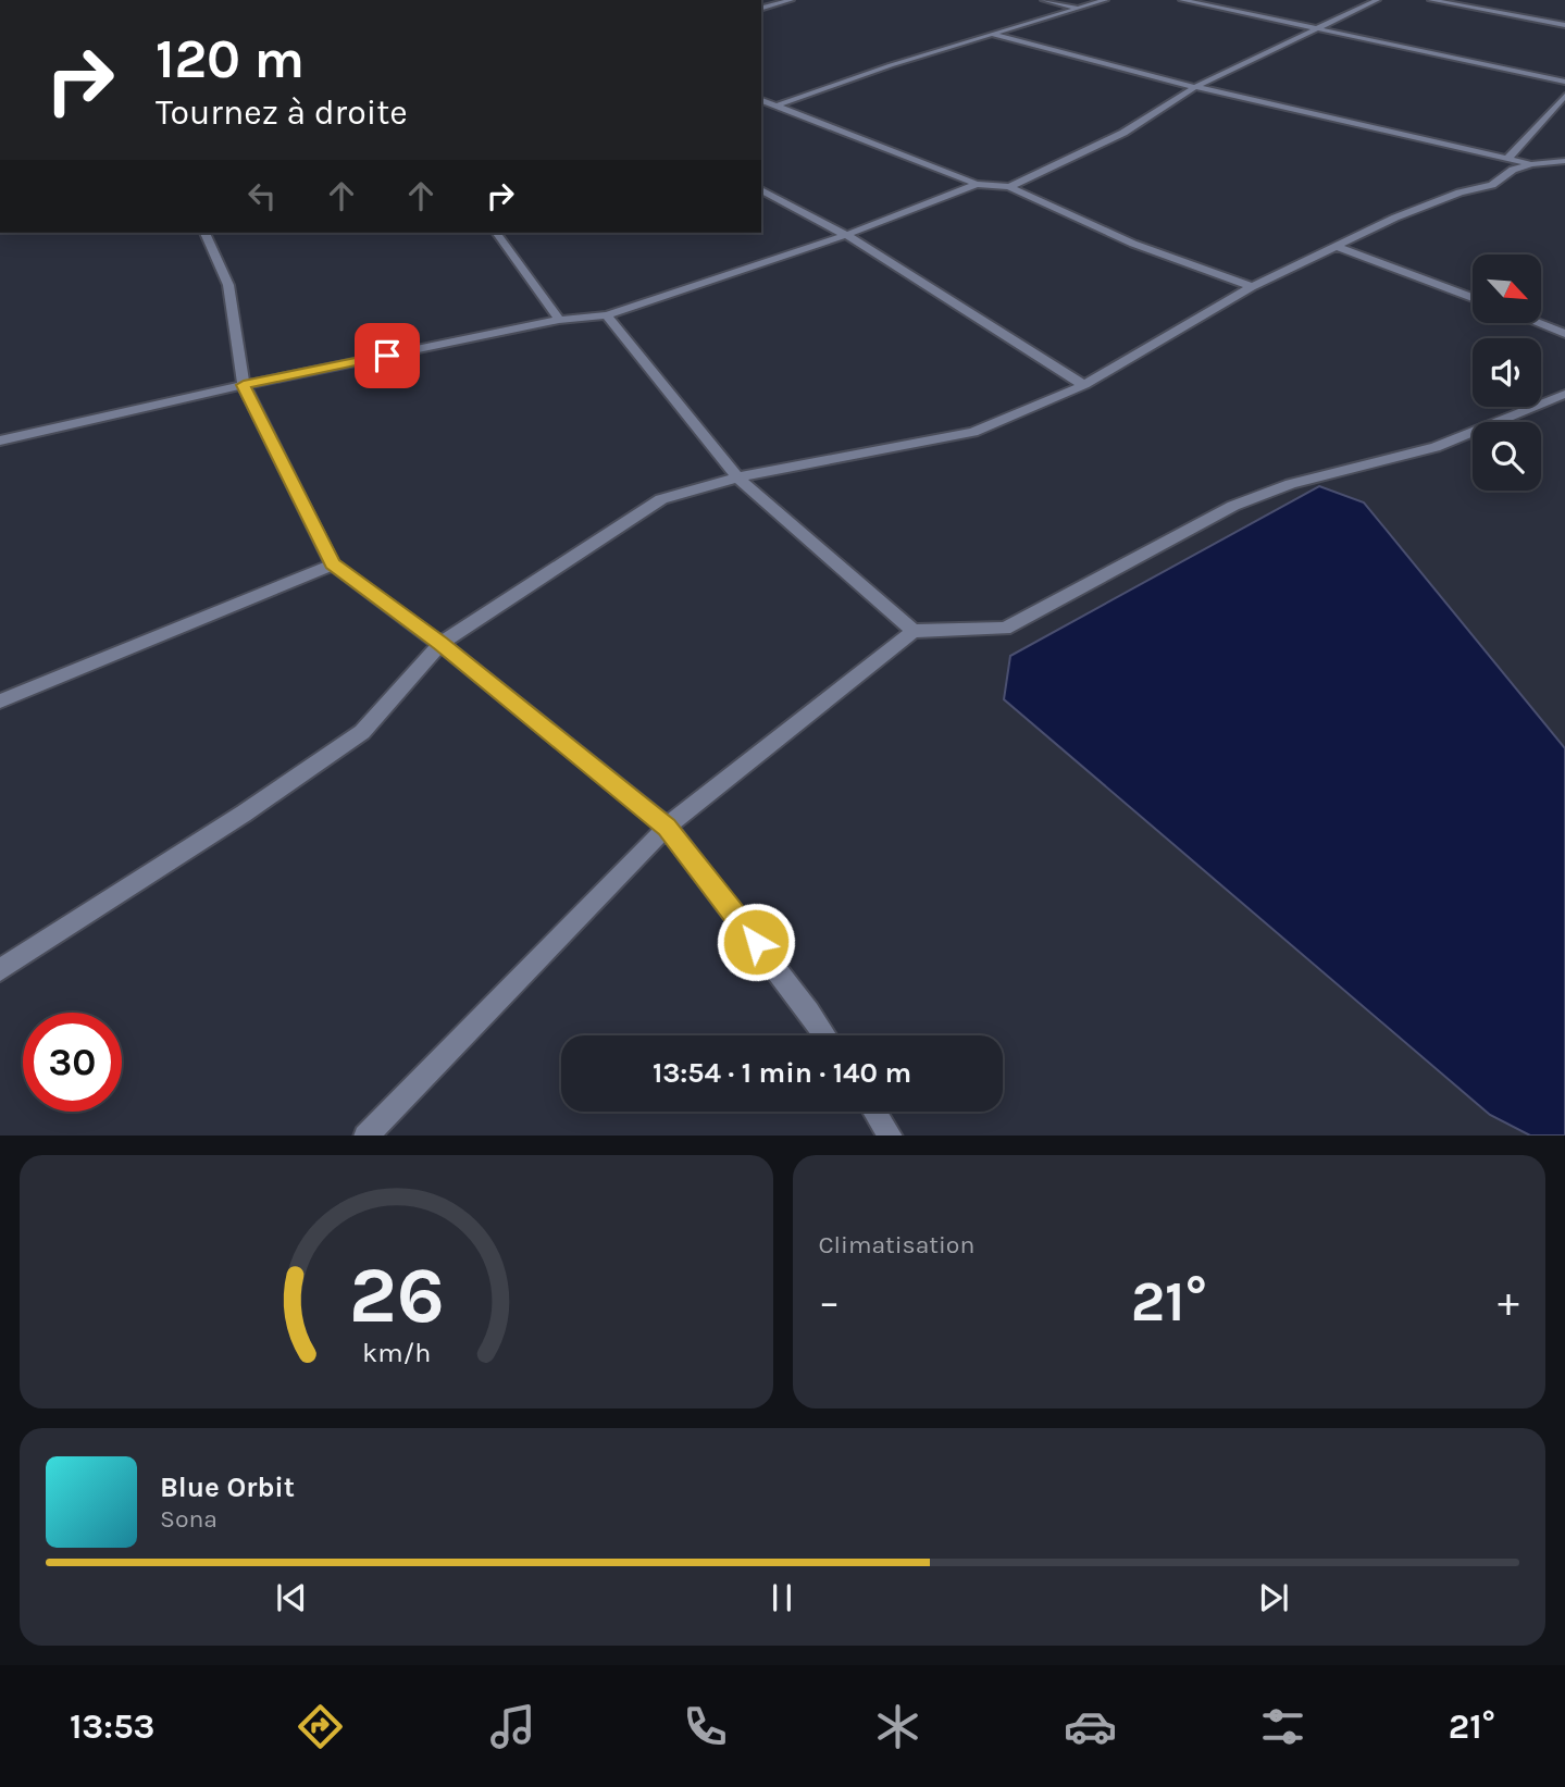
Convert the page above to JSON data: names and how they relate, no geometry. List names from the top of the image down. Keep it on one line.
{"north":"bottom right","page":{"turn":["120 m","Tournez à droite"],"limit":"30","trip":"13:54 · 1 min · 140 m","tile":"Climatisation","heat":["−","21°","+"],"song":["Blue Orbit","Sona"],"tabs":["13:53","21°"],"gauge":["26","km/h"]}}
